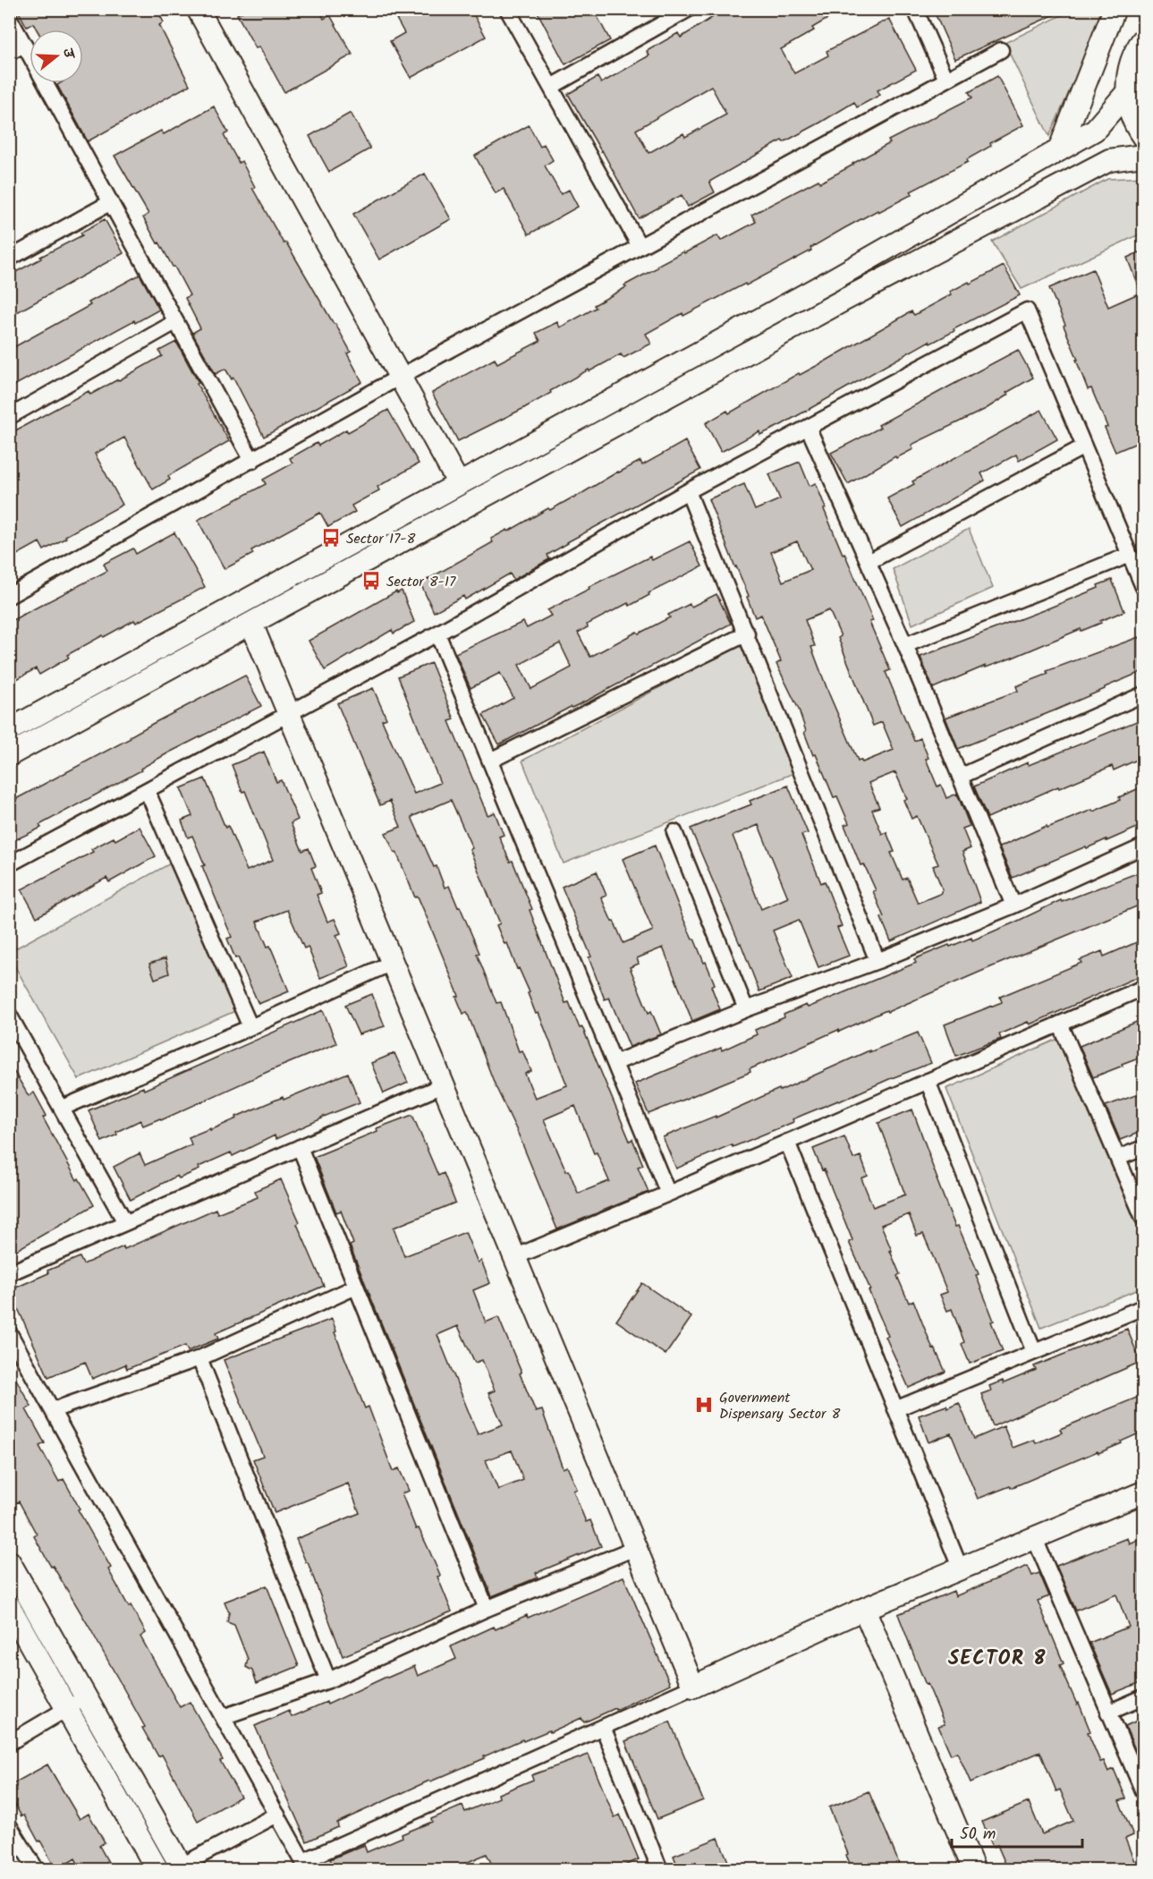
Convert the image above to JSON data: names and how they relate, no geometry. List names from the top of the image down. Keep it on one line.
{"districts":["SECTOR 8"],"places":{"bus stop":["Sector 17-8","Sector 8-17"],"hospital":["Government Dispensary Sector 8"]},"scale_bar":"50 m","north":"right"}
